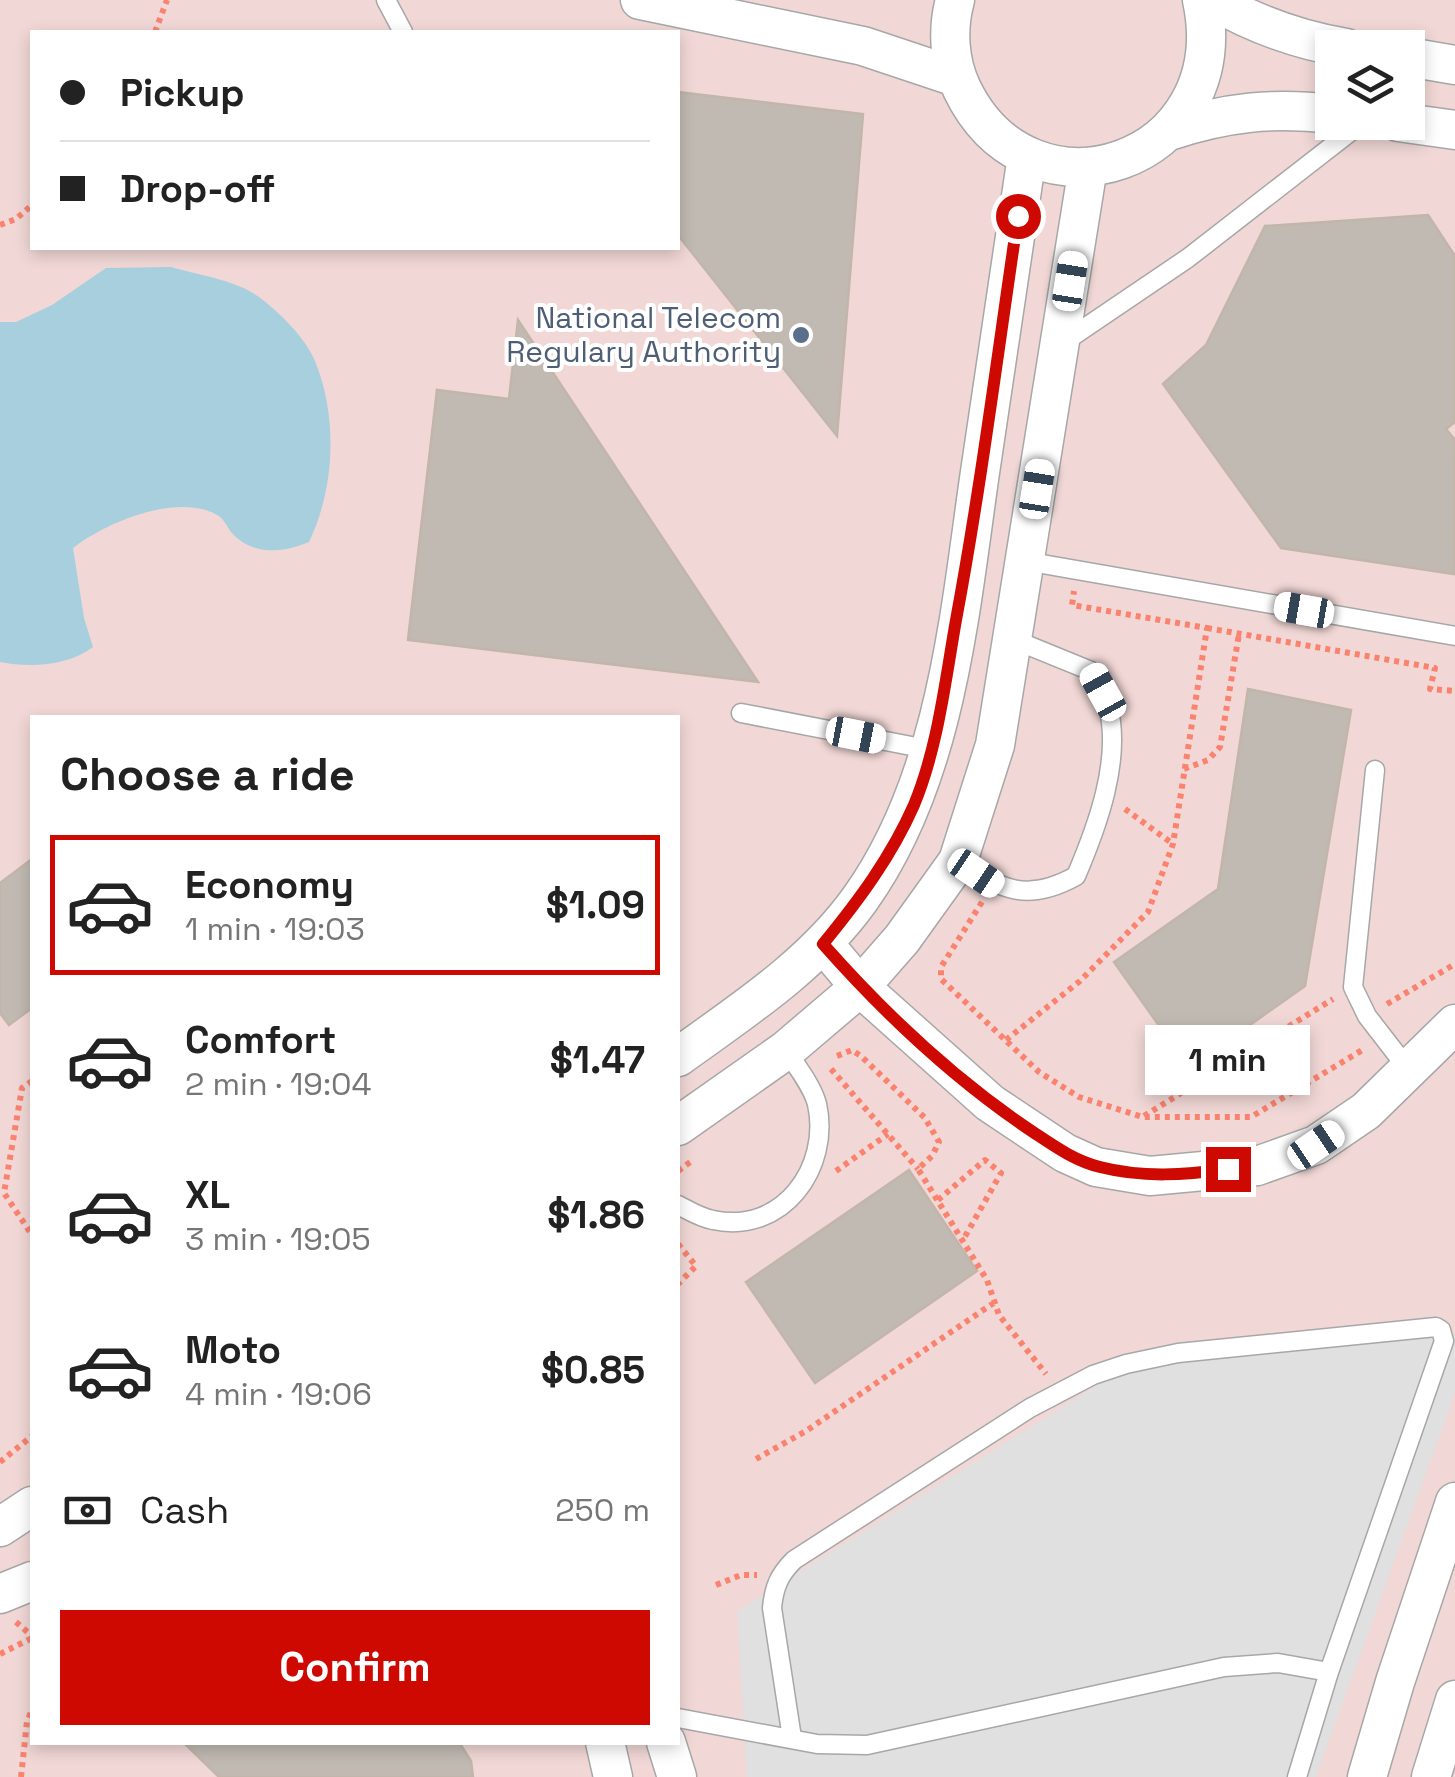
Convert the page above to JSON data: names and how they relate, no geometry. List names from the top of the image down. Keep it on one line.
{"places":["National Telecom Regulary Authority"],"page":{"banner":["Pickup","Drop-off"],"heading":"Choose a ride","list":[{"name":"Economy","note":"1 min · 19:03","value":"$1.09"},{"name":"Comfort","note":"2 min · 19:04","value":"$1.47"},{"name":"XL","note":"3 min · 19:05","value":"$1.86"},{"name":"Moto","note":"4 min · 19:06","value":"$0.85"}],"bubble":"1 min","pay":["Cash","250 m"],"buttons":"Confirm"}}
